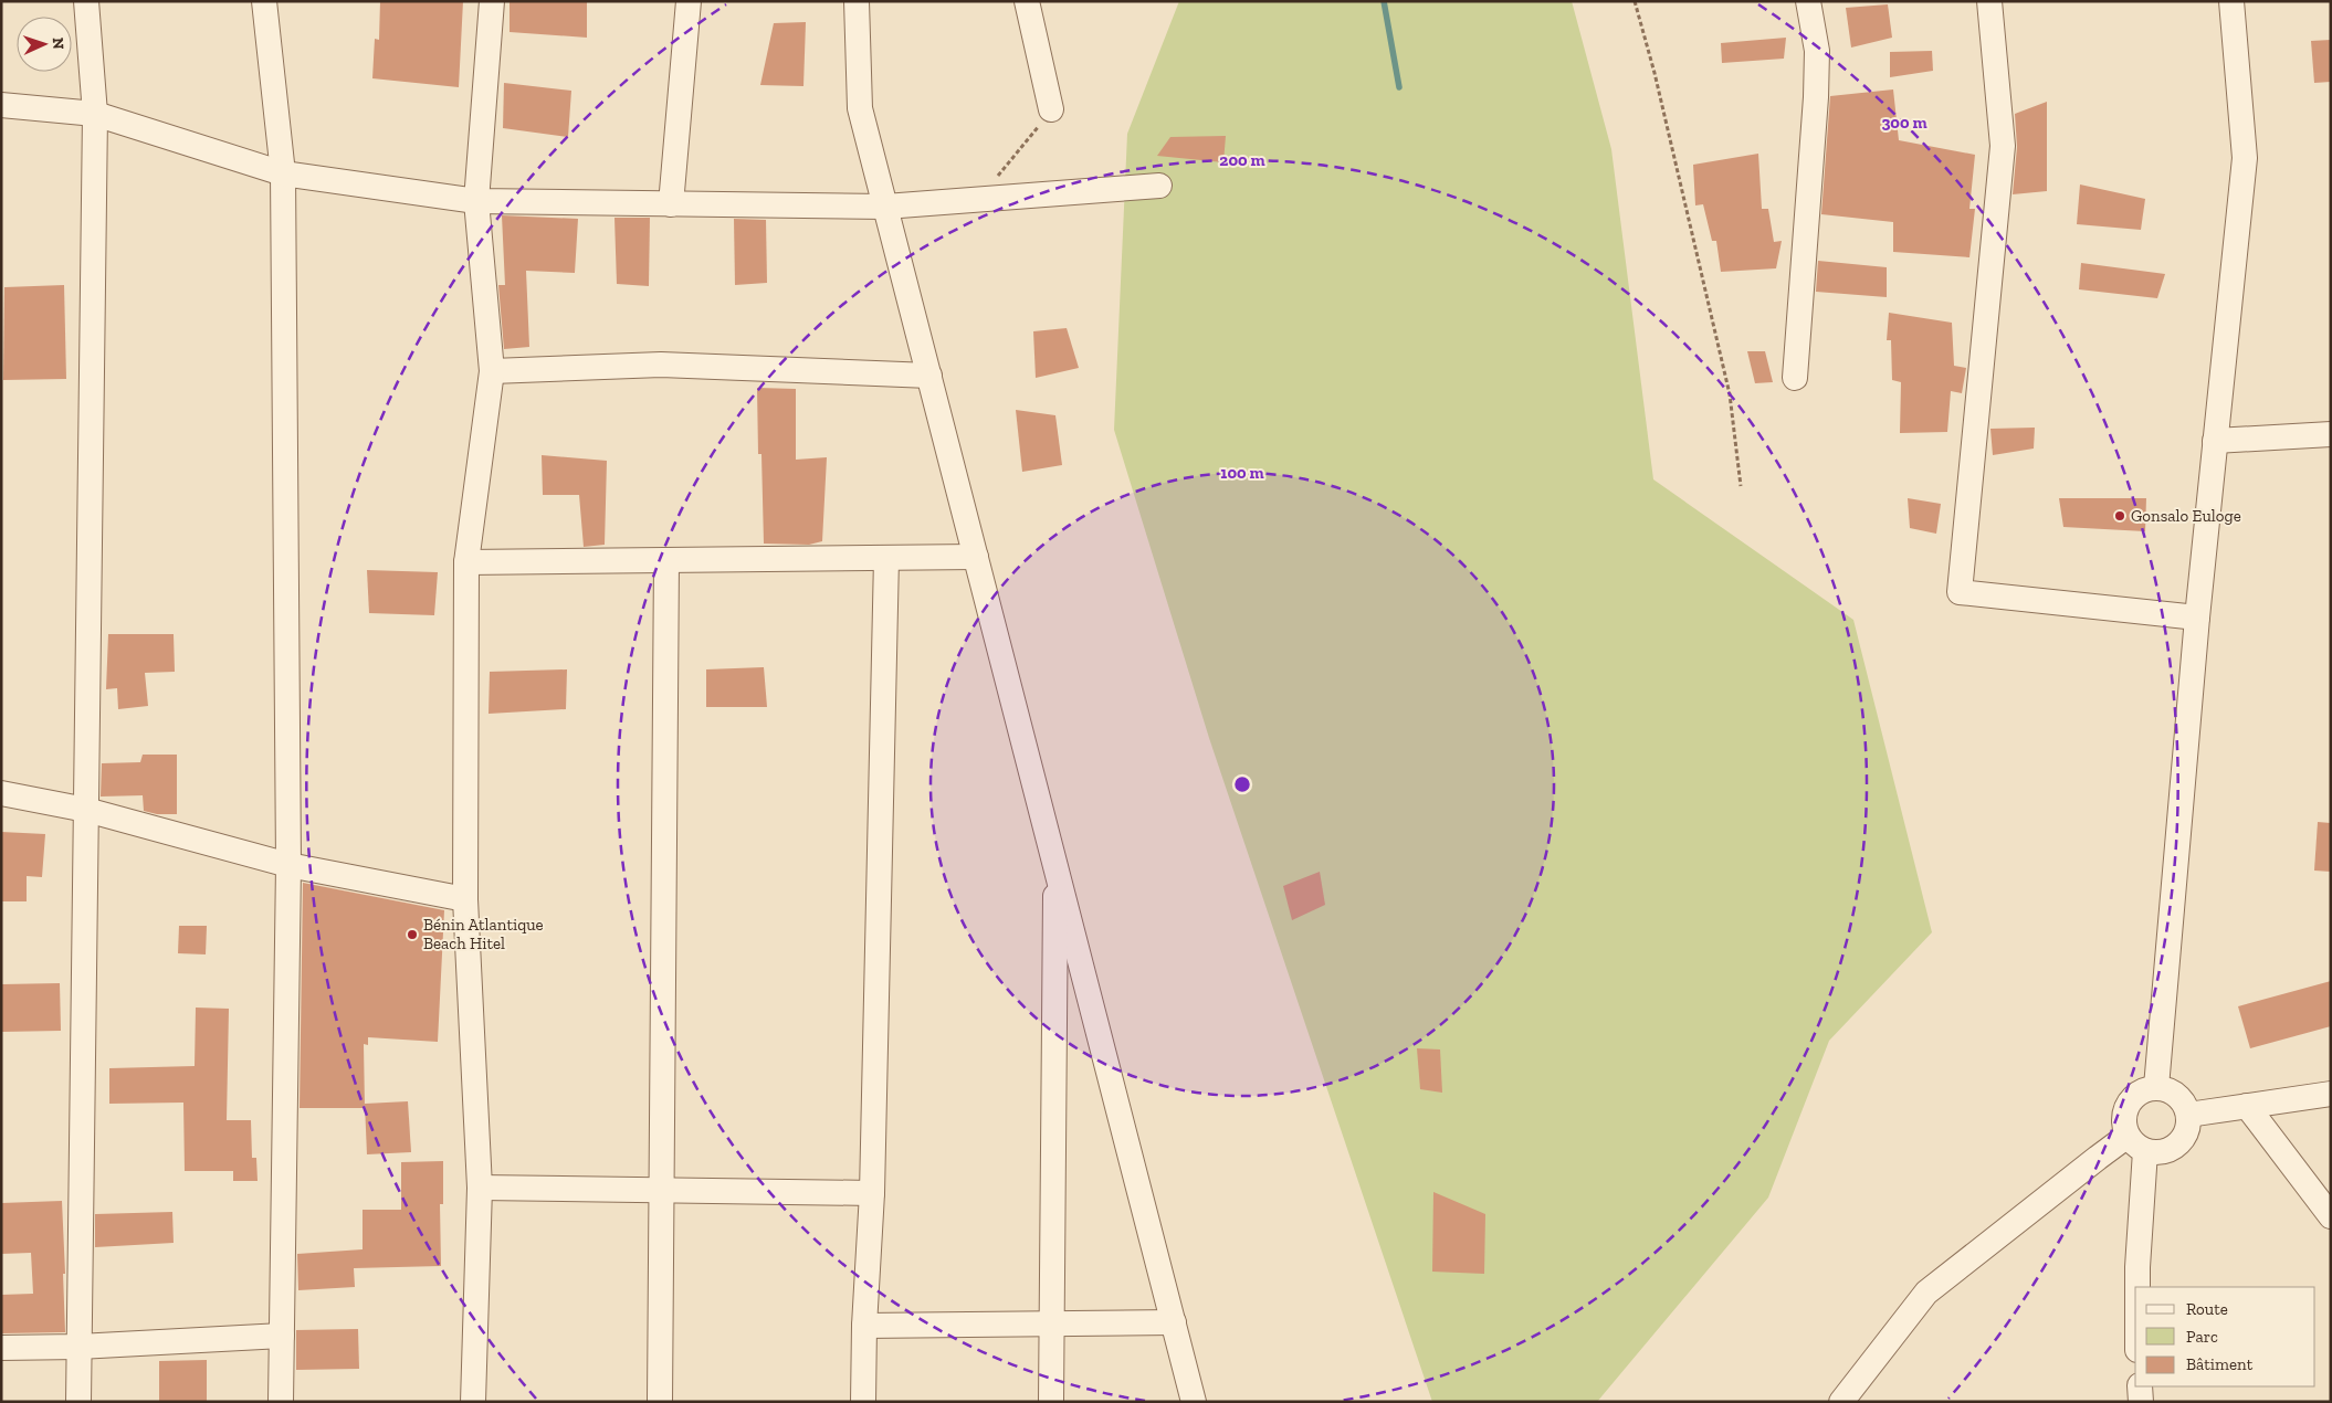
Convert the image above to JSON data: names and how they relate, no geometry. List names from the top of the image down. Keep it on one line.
{"places":["Gonsalo Euloge","Bénin Atlantique Beach Hitel"],"legend":["Route","Parc","Bâtiment"],"north":"right","rings":["300 m","200 m","100 m"]}
